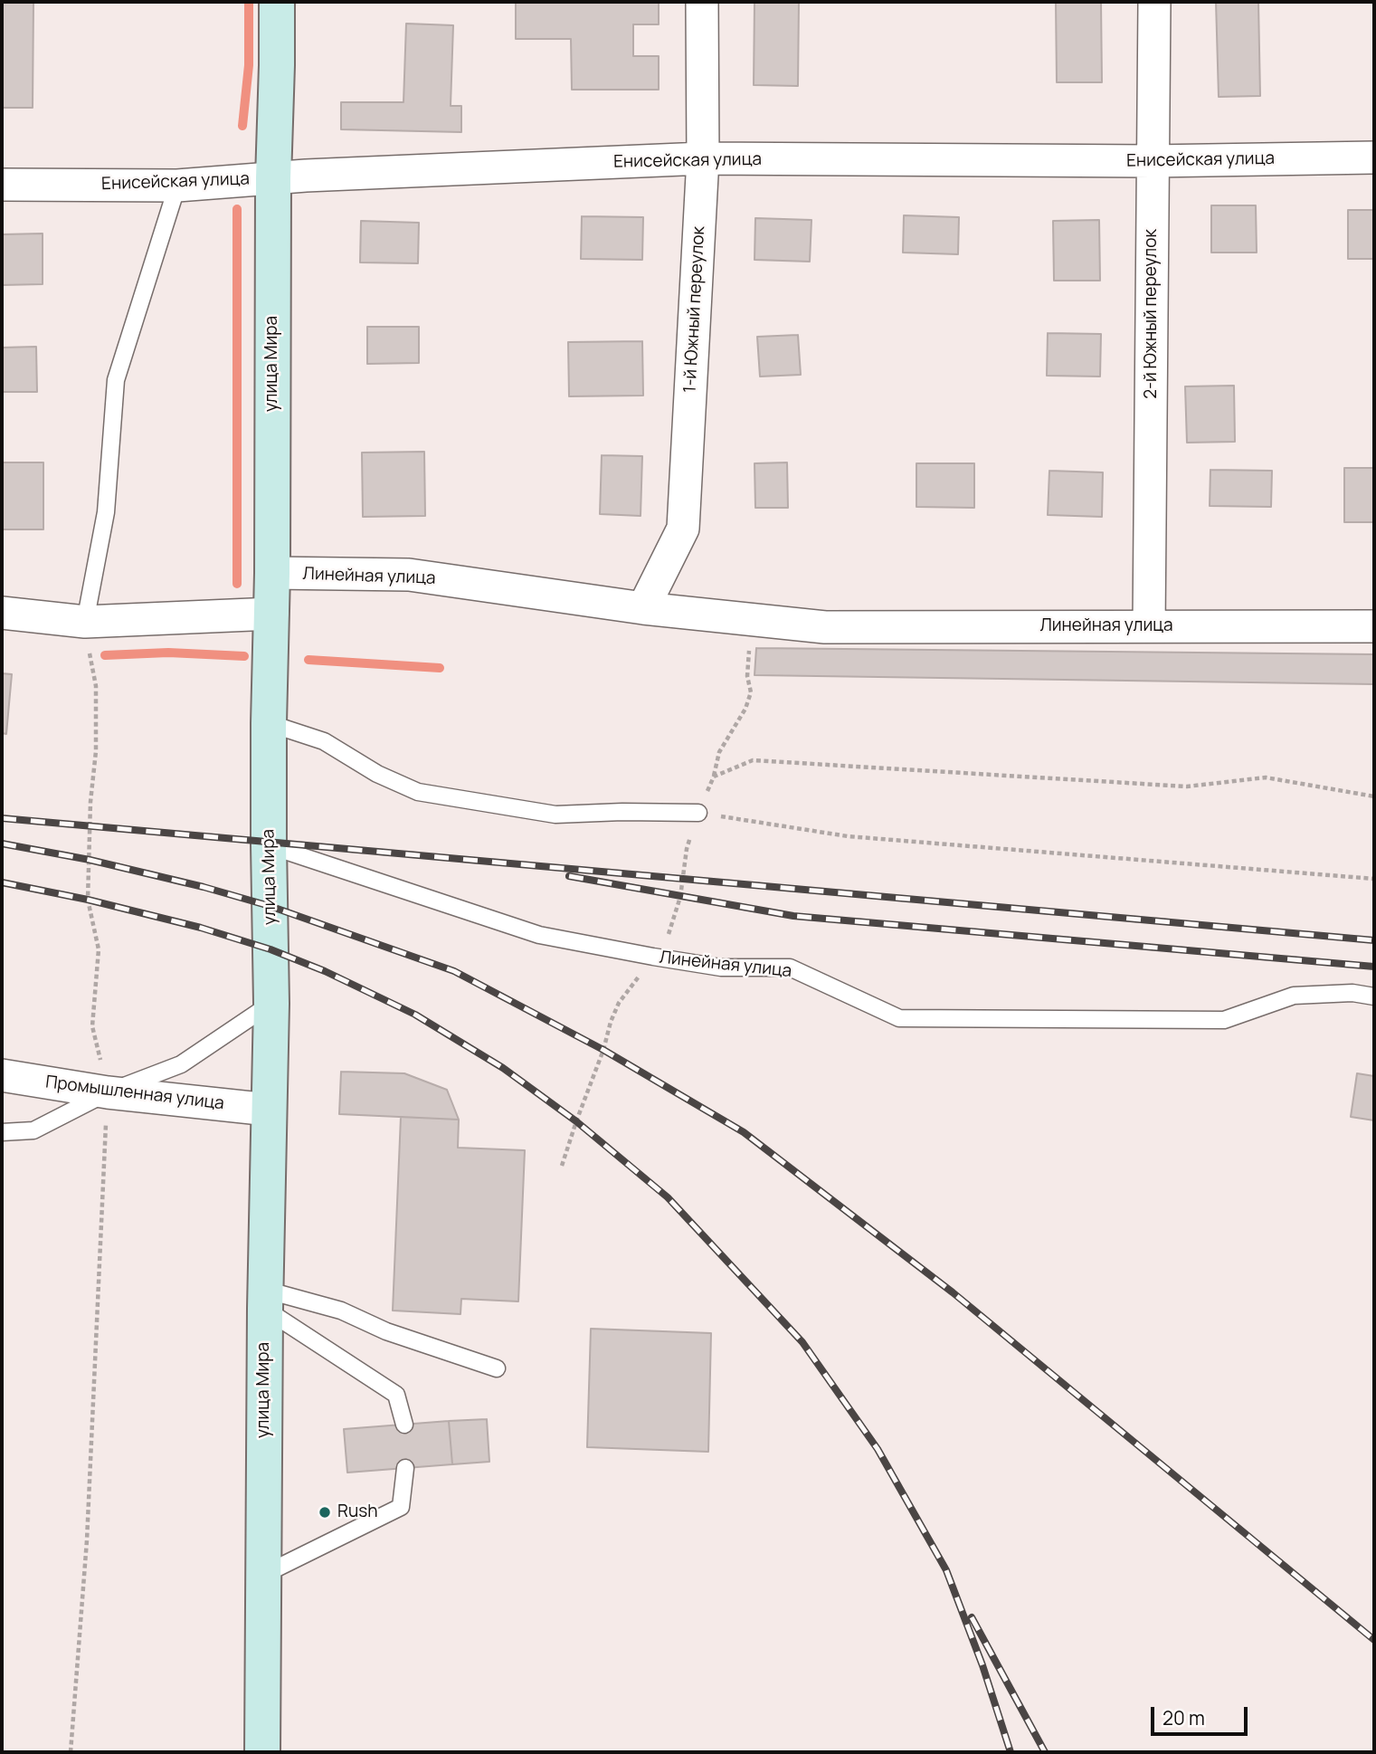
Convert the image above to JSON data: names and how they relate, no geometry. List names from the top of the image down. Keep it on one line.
{"streets":{"main road":["улица Мира"],"street":["Енисейская улица","1-й Южный переулок","2-й Южный переулок","Линейная улица","Промышленная улица"]},"crossings":[["Енисейская улица","1-й Южный переулок"],["Енисейская улица","2-й Южный переулок"],["Енисейская улица","улица Мира"],["1-й Южный переулок","Линейная улица"],["2-й Южный переулок","Линейная улица"],["улица Мира","Линейная улица"],["улица Мира","Промышленная улица"]],"places":["Rush"],"scale_bar":"20 m"}
